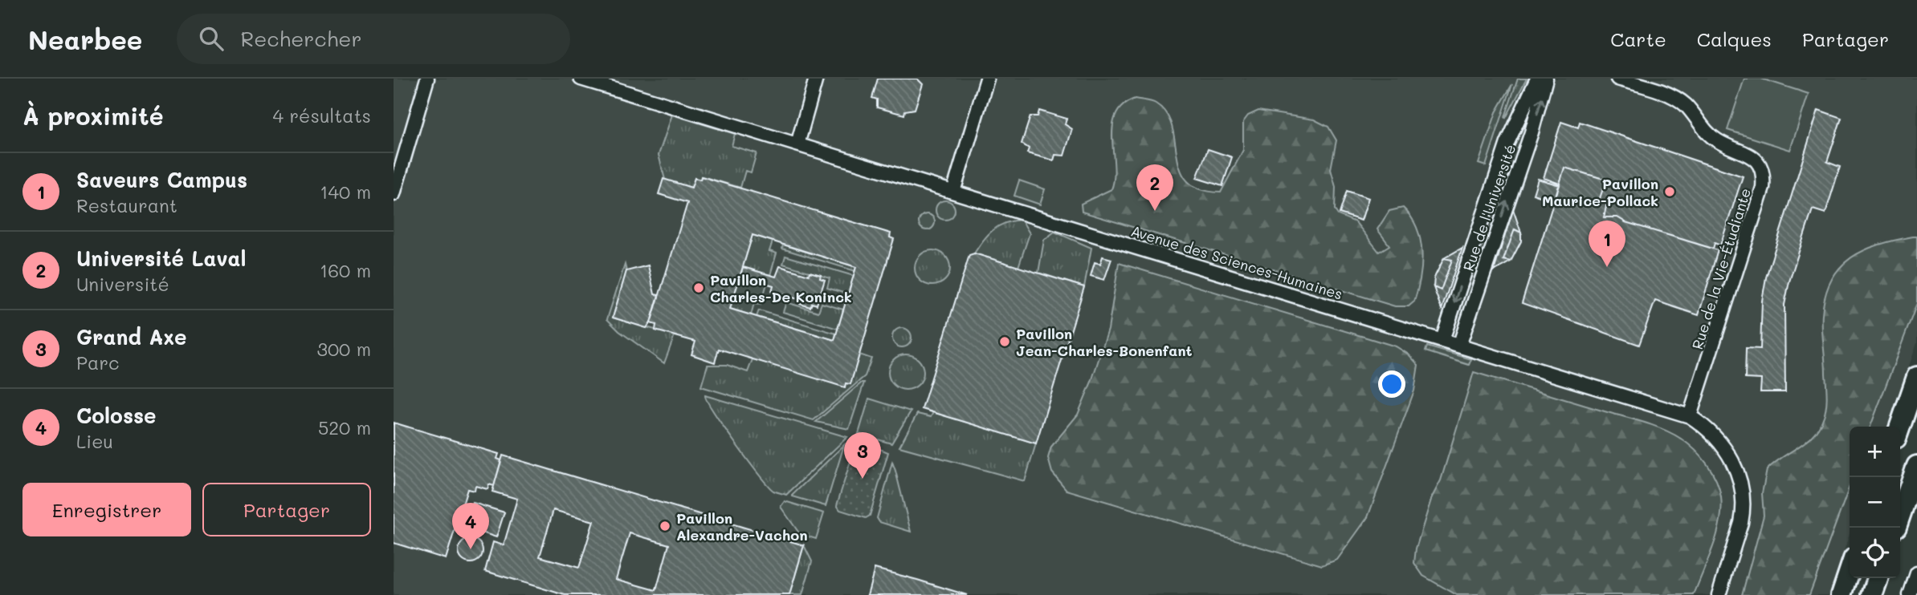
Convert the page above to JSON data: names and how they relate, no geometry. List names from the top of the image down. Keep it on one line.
{"streets":{"street":["Rue de l'Université","Avenue des Sciences-Humaines","Rue de la Vie-Étudiante"]},"crossings":[["Rue de l'Université","Avenue des Sciences-Humaines"],["Avenue des Sciences-Humaines","Rue de la Vie-Étudiante"]],"places":["Pavillon Maurice-Pollack","Pavillon Charles-De Koninck","Pavillon Jean-Charles-Bonenfant","Pavillon Alexandre-Vachon"],"page":{"header":"Nearbee","search":"Rechercher","nav":["Carte","Calques","Partager"],"heading":["À proximité","4 résultats"],"list":[{"mark":"1","name":"Saveurs Campus","note":"Restaurant","value":"140 m"},{"mark":"2","name":"Université Laval","note":"Université","value":"160 m"},{"mark":"3","name":"Grand Axe","note":"Parc","value":"300 m"},{"mark":"4","name":"Colosse","note":"Lieu","value":"520 m"}],"pins":["2","1","3","4"],"map_buttons":["+","−"],"buttons":["Enregistrer","Partager"]}}
